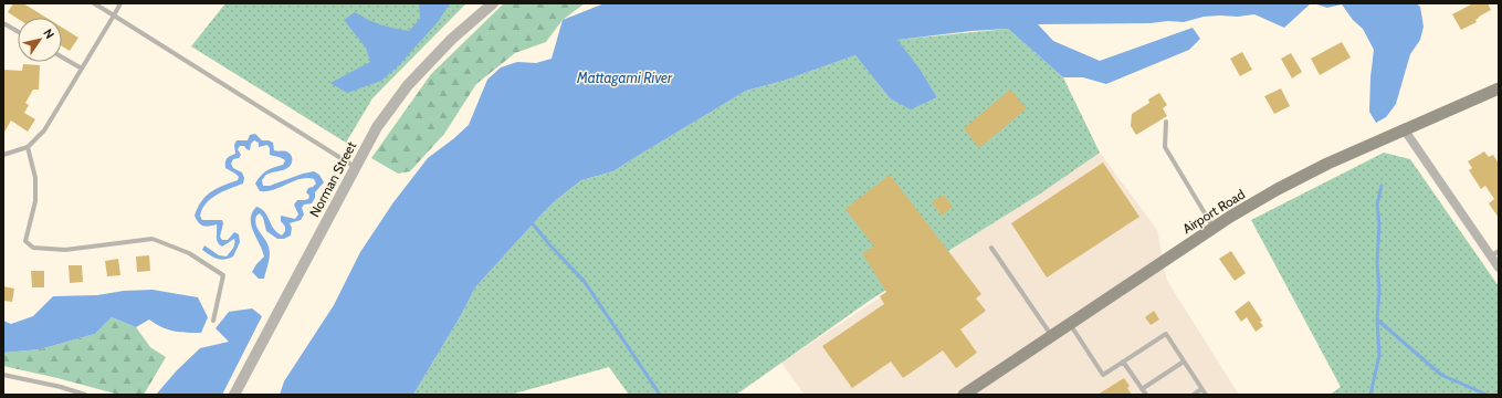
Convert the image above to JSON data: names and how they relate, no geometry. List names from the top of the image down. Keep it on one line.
{"streets":{"main road":["Airport Road"],"street":["Norman Street"]},"water":["Mattagami River"],"north":"top right"}
